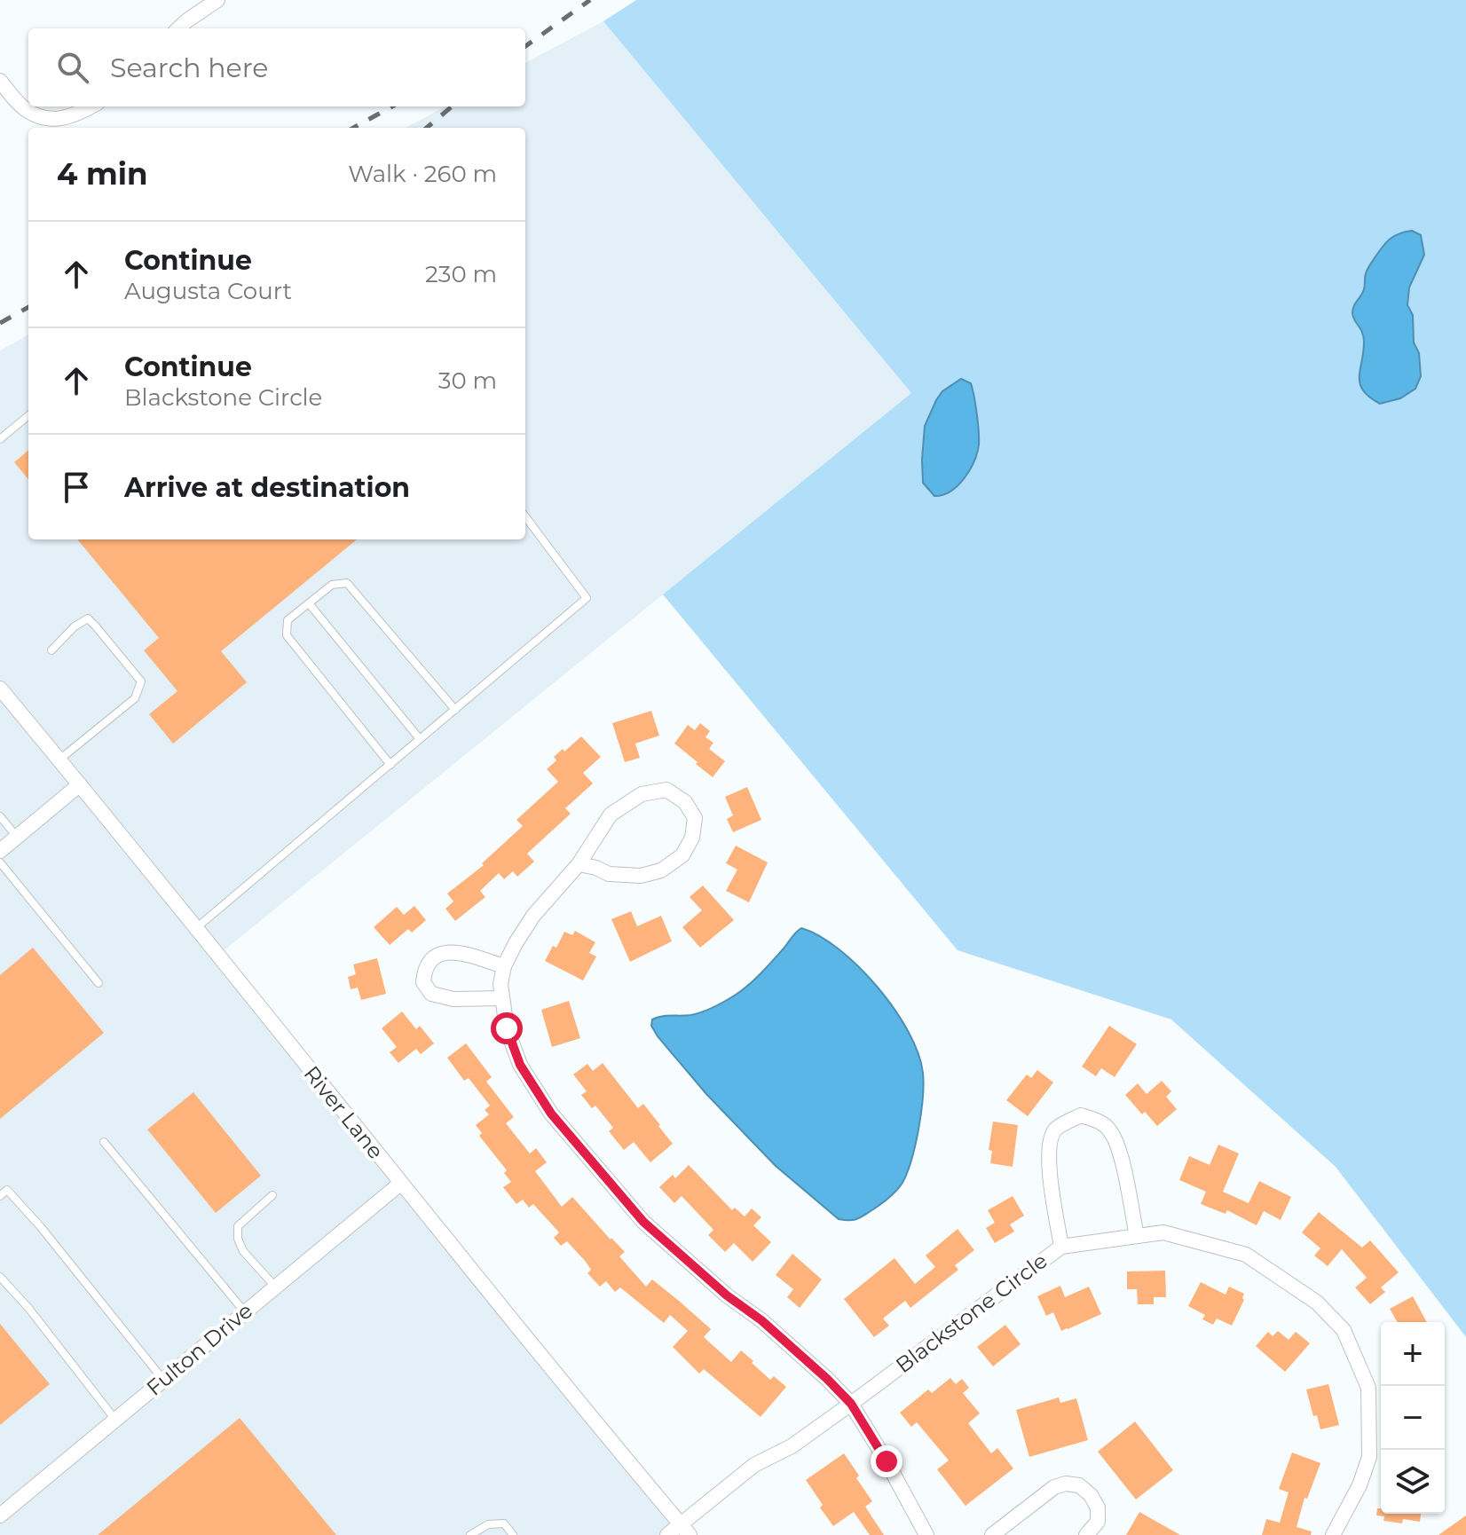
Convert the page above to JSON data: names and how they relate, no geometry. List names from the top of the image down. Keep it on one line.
{"streets":{"street":["River Lane","Blackstone Circle","Fulton Drive"]},"crossings":[["River Lane","Blackstone Circle"],["River Lane","Fulton Drive"]],"page":{"search":"Search here","heading":["4 min","Walk · 260 m"],"list":[["Continue","Augusta Court","230 m"],["Continue","Blackstone Circle","30 m"],"Arrive at destination"],"map_buttons":["+","−"]}}
